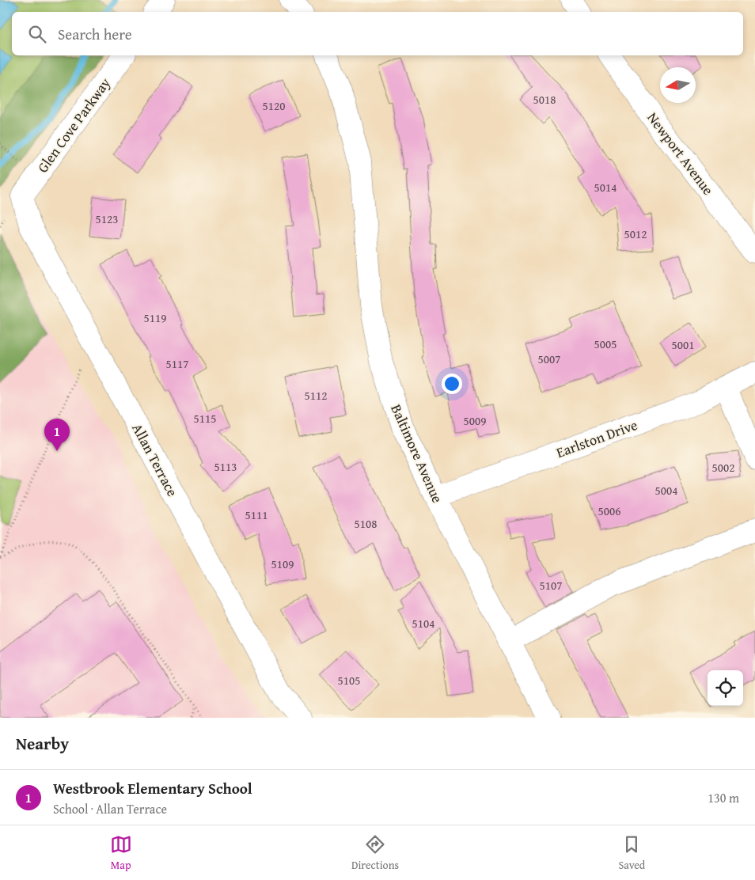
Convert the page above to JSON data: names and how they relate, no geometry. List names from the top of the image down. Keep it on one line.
{"streets":{"street":["Glen Cove Parkway","Newport Avenue","Earlston Drive","Baltimore Avenue","Allan Terrace"]},"crossings":[["Glen Cove Parkway","Allan Terrace"],["Earlston Drive","Baltimore Avenue"]],"house_numbers":["5018","5120","5014","5123","5012","5119","5005","5001","5007","5117","5112","5115","5009","5113","5002","5004","5006","5111","5108","5109","5107","5104","5105"],"north":"left","page":{"search":"Search here","pins":"1","heading":"Nearby","list":[{"mark":"1","name":"Westbrook Elementary School","note":"School · Allan Terrace","value":"130 m"}],"nav":["Map","Directions","Saved"]}}
